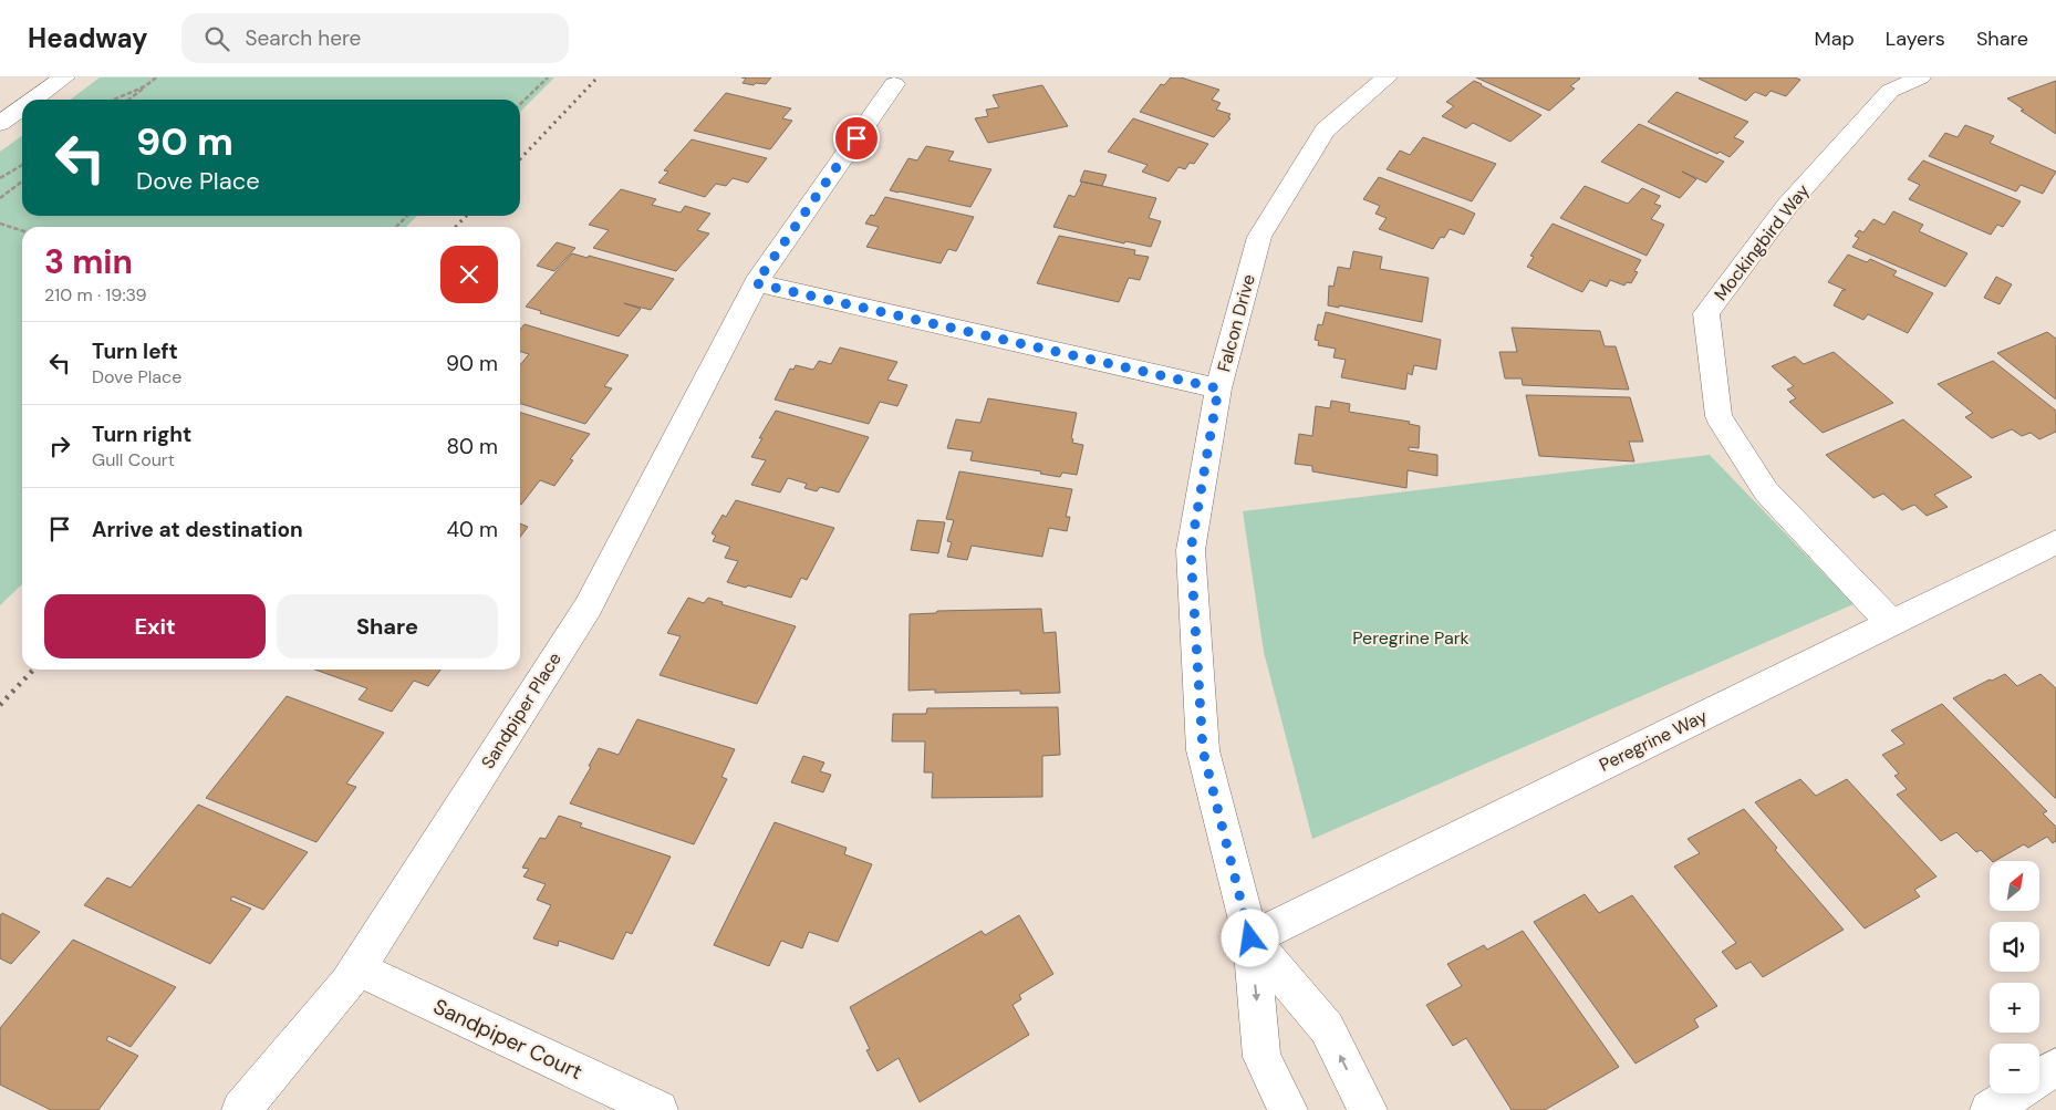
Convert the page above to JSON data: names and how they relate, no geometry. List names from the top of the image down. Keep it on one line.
{"streets":{"street":["Mockingbird Way","Falcon Drive","Sandpiper Place","Peregrine Way","Sandpiper Court"]},"crossings":[["Mockingbird Way","Peregrine Way"],["Falcon Drive","Peregrine Way"],["Sandpiper Place","Sandpiper Court"]],"parks":["Peregrine Park"],"north":"top right","page":{"header":"Headway","search":"Search here","nav":["Map","Layers","Share"],"turn":["90 m","Dove Place"],"heading":["3 min","210 m · 19:39"],"list":[{"name":"Turn left","note":"Dove Place","value":"90 m"},{"name":"Turn right","note":"Gull Court","value":"80 m"},{"name":"Arrive at destination","value":"40 m"}],"buttons":["Exit","Share"],"map_buttons":["+","−"]}}
